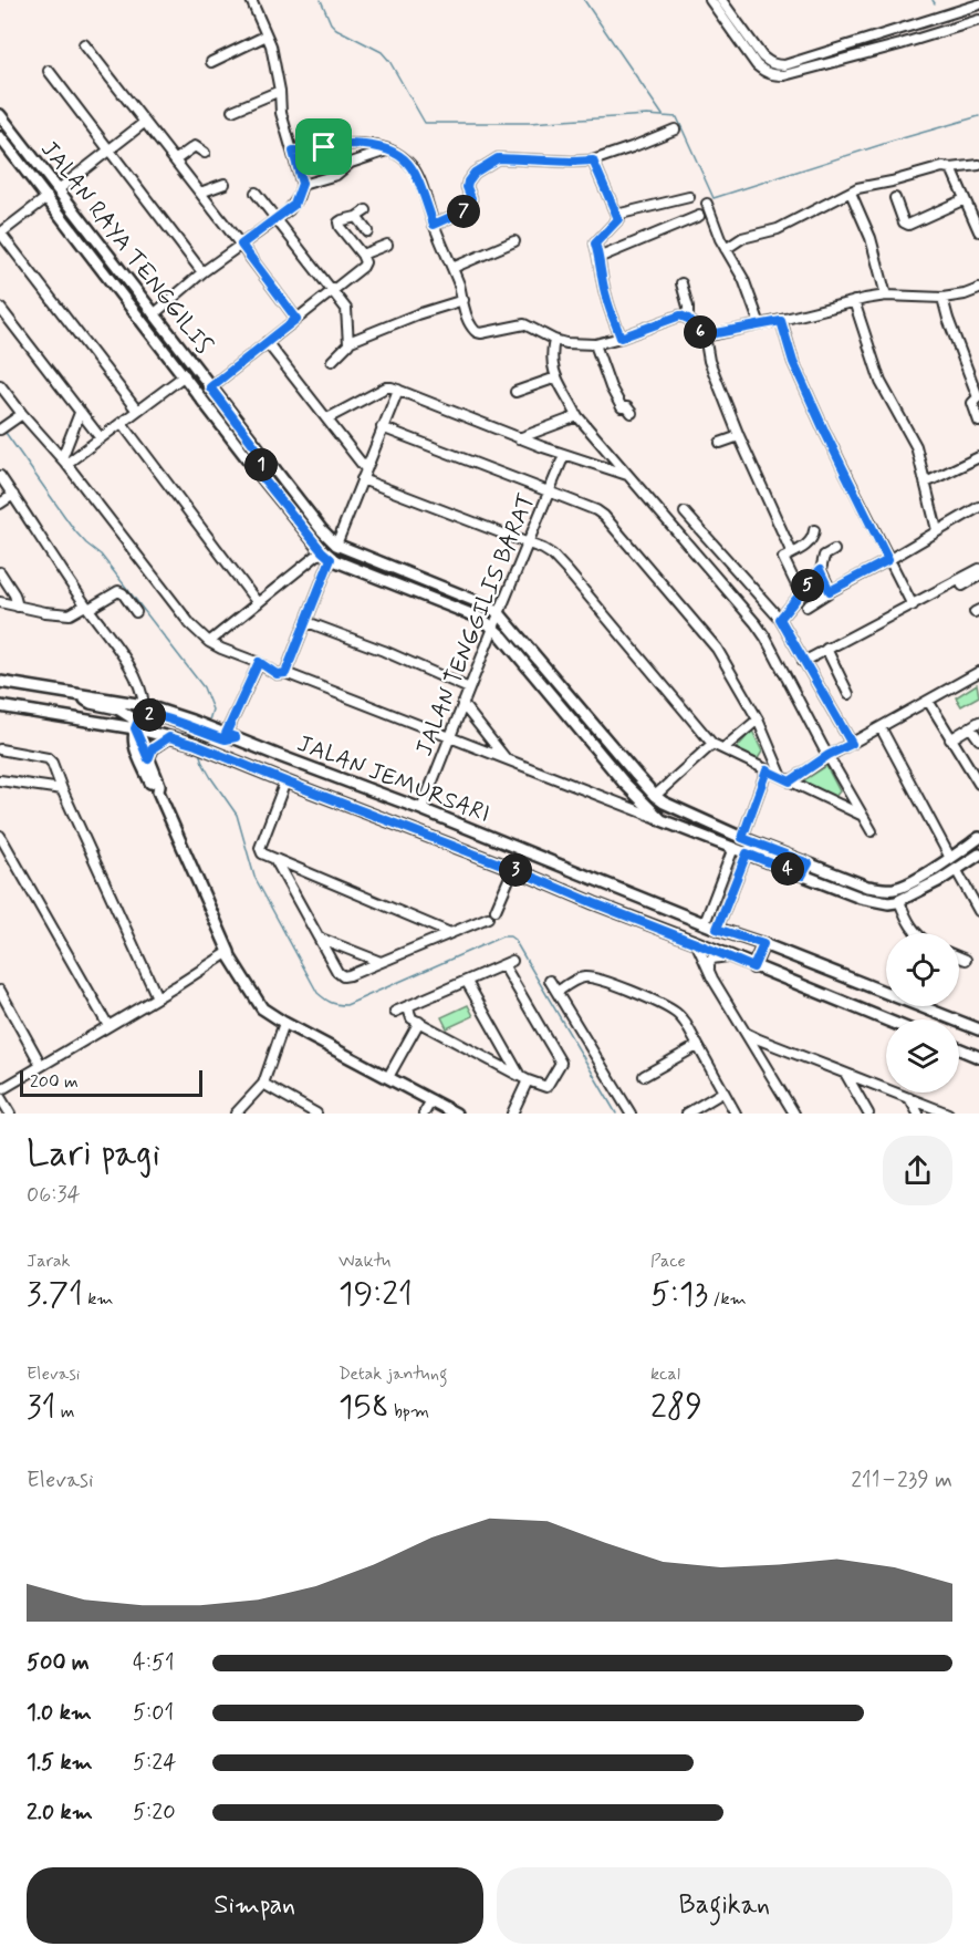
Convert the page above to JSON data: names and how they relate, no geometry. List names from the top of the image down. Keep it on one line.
{"streets":{"main road":["JALAN RAYA TENGGILIS","JALAN JEMURSARI"],"street":["JALAN TENGGILIS BARAT"]},"crossings":[["JALAN RAYA TENGGILIS","JALAN TENGGILIS BARAT"],["JALAN TENGGILIS BARAT","JALAN JEMURSARI"]],"scale_bar":"200 m","page":{"pins":["7","6","1","5","2","4","3"],"scale":"200 m","heading":["Lari pagi","06:34"],"stats":[["Jarak","3.71 km"],["Waktu","19:21"],["Pace","5:13 /km"],["Elevasi","31 m"],["Detak jantung","158 bpm"],["kcal","289"]],"chart":["Elevasi","211–239 m"],"list":[{"name":"500 m","note":"4:51"},{"name":"1.0 km","note":"5:01"},{"name":"1.5 km","note":"5:24"},{"name":"2.0 km","note":"5:20"}],"buttons":["Simpan","Bagikan"]}}
